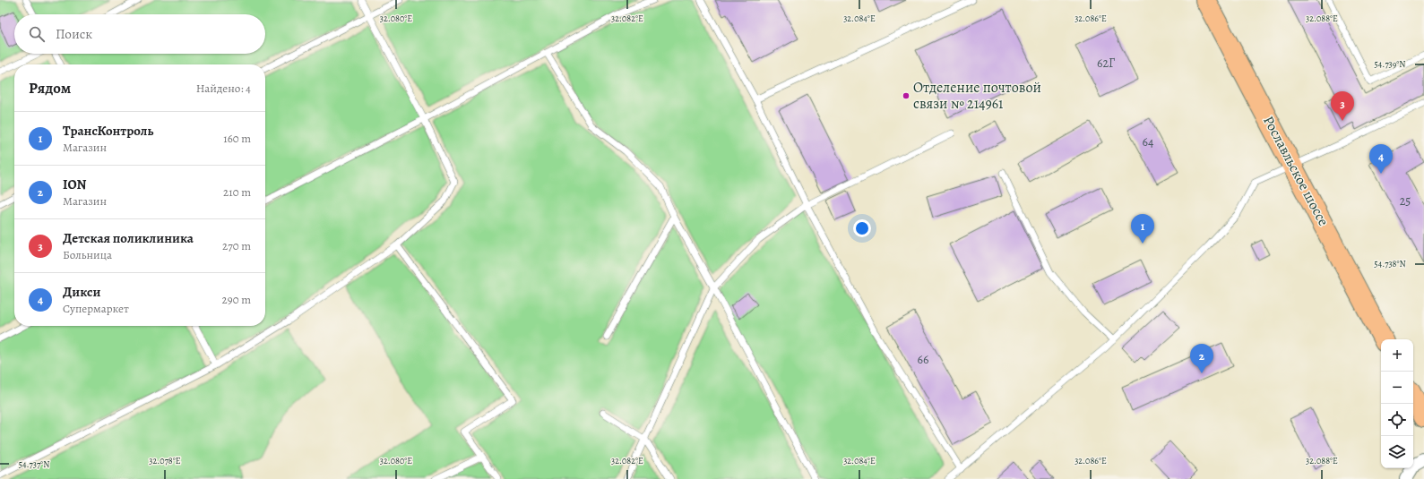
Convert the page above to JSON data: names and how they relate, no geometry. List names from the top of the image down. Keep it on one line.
{"streets":{"main road":["Рославльское шоссе"]},"places":["Отделение почтовой связи № 214961"],"house_numbers":["62Г","64","25","66"],"page":{"search":"Поиск","heading":["Рядом","Найдено: 4"],"pins":["3","4","1","2"],"list":[{"mark":"1","name":"ТрансКонтроль","note":"Магазин","value":"160 m"},{"mark":"2","name":"ION","note":"Магазин","value":"210 m"},{"mark":"3","name":"Детская поликлиника","note":"Больница","value":"270 m"},{"mark":"4","name":"Дикси","note":"Супермаркет","value":"290 m"}],"map_buttons":["+","−"]},"coordinates":["32.080°E","32.082°E","32.084°E","32.086°E","32.088°E","54.739°N","54.738°N","32.078°E","54.737°N"]}
